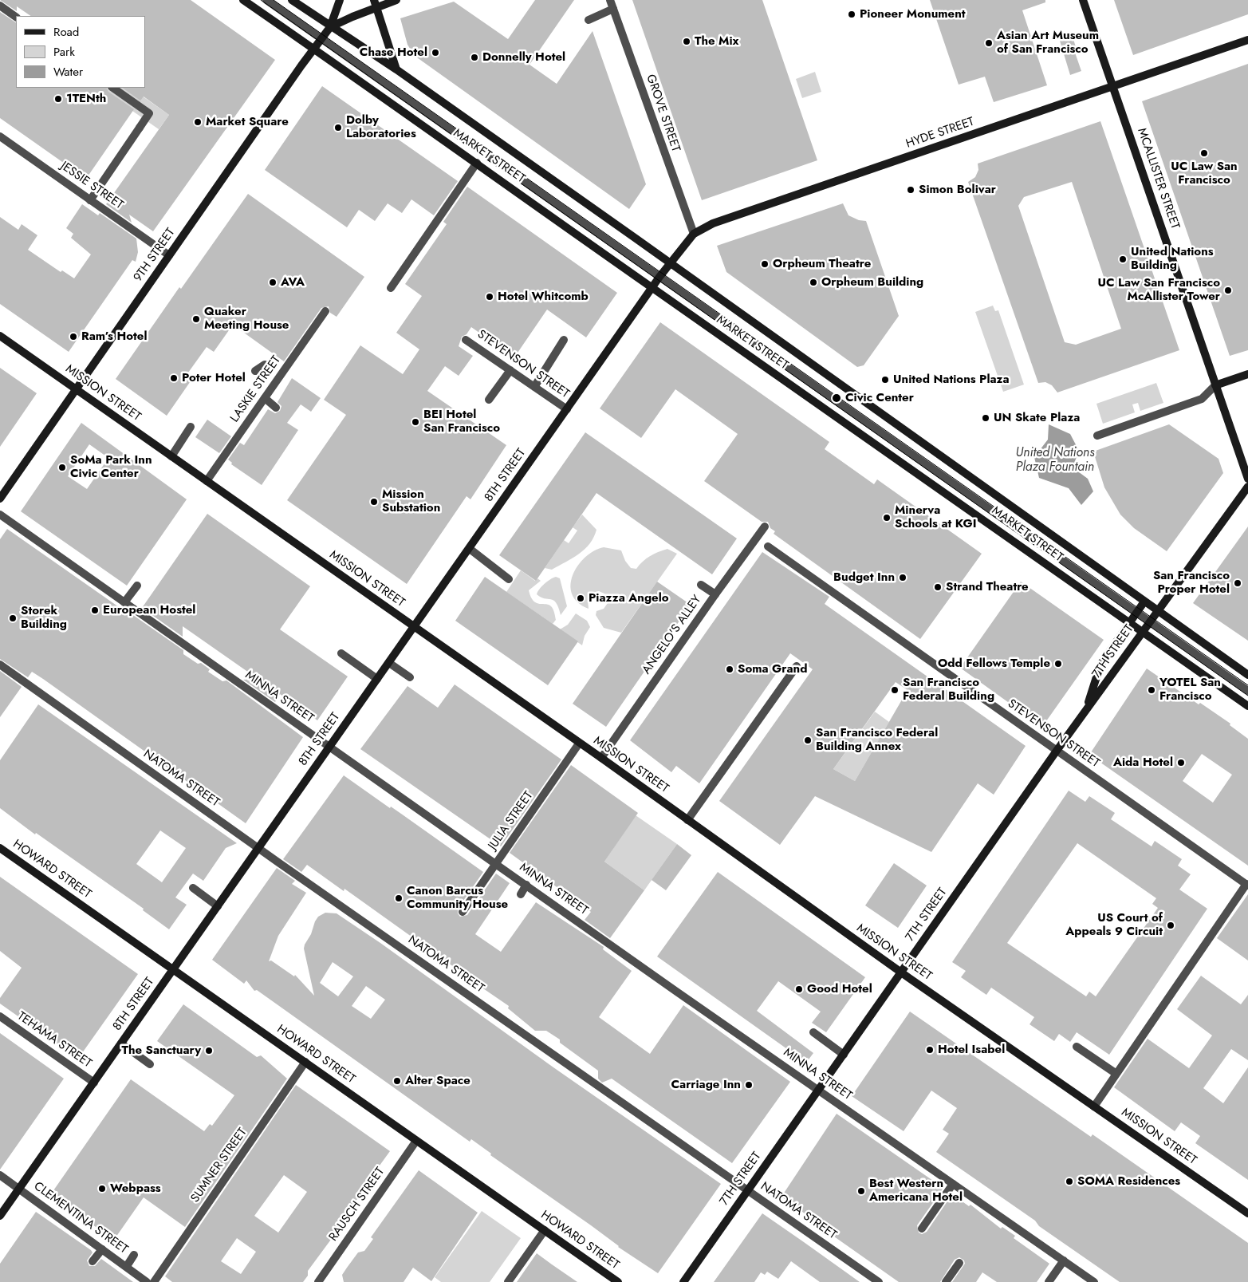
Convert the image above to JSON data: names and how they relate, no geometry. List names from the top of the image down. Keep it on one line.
{"streets":{"main road":["HYDE STREET","MARKET STREET","MCALLISTER STREET","9TH STREET","MISSION STREET","8TH STREET","7TH STREET","HOWARD STREET"],"street":["GROVE STREET","JESSIE STREET","STEVENSON STREET","LASKIE STREET","ANGELO'S ALLEY","MINNA STREET","NATOMA STREET","JULIA STREET","TEHAMA STREET","SUMNER STREET","RAUSCH STREET","CLEMENTINA STREET"]},"crossings":[["GROVE STREET","HYDE STREET"],["HYDE STREET","MARKET STREET"],["HYDE STREET","MCALLISTER STREET"],["HYDE STREET","8TH STREET"],["MARKET STREET","9TH STREET"],["MARKET STREET","8TH STREET"],["MARKET STREET","7TH STREET"],["JESSIE STREET","9TH STREET"],["9TH STREET","MISSION STREET"],["STEVENSON STREET","8TH STREET"],["STEVENSON STREET","7TH STREET"],["LASKIE STREET","MISSION STREET"],["MISSION STREET","8TH STREET"],["MISSION STREET","ANGELO'S ALLEY"],["MISSION STREET","7TH STREET"],["MISSION STREET","JULIA STREET"],["8TH STREET","MINNA STREET"],["8TH STREET","NATOMA STREET"],["8TH STREET","HOWARD STREET"],["8TH STREET","TEHAMA STREET"],["8TH STREET","CLEMENTINA STREET"],["7TH STREET","MINNA STREET"],["7TH STREET","NATOMA STREET"],["MINNA STREET","JULIA STREET"],["HOWARD STREET","SUMNER STREET"],["HOWARD STREET","RAUSCH STREET"]],"water":["United Nations Plaza Fountain"],"places":["Pioneer Monument","The Mix","Asian Art Museum of San Francisco","Chase Hotel","Donnelly Hotel","1TENth","Market Square","Dolby Laboratories","UC Law San Francisco","Simon Bolivar","United Nations Building","Orpheum Theatre","AVA","Orpheum Building","UC Law San Francisco McAllister Tower","Hotel Whitcomb","Quaker Meeting House","Ram’s Hotel","Poter Hotel","United Nations Plaza","Civic Center","UN Skate Plaza","BEI Hotel San Francisco","SoMa Park Inn Civic Center","Mission Substation","Minerva Schools at KGI","Budget Inn","San Francisco Proper Hotel","Strand Theatre","Piazza Angelo","European Hostel","Storek Building","Odd Fellows Temple","Soma Grand","San Francisco Federal Building","YOTEL San Francisco","San Francisco Federal Building Annex","Aida Hotel","Canon Barcus Community House","US Court of Appeals 9 Circuit","Good Hotel","Hotel Isabel","The Sanctuary","Alter Space","Carriage Inn","SOMA Residences","Webpass","Best Western Americana Hotel"],"legend":["Road","Park","Water"]}
